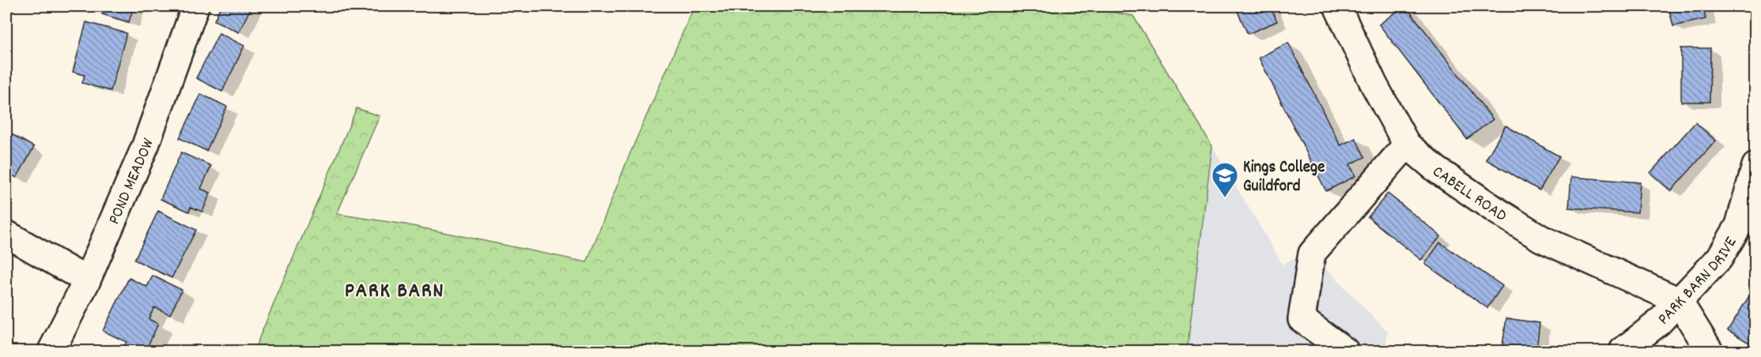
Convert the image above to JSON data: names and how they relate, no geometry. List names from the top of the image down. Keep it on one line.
{"streets":{"street":["POND MEADOW","CABELL ROAD","PARK BARN DRIVE"]},"crossings":[["CABELL ROAD","PARK BARN DRIVE"]],"districts":["PARK BARN"],"places":{"school or university":["Kings College Guildford"]}}
